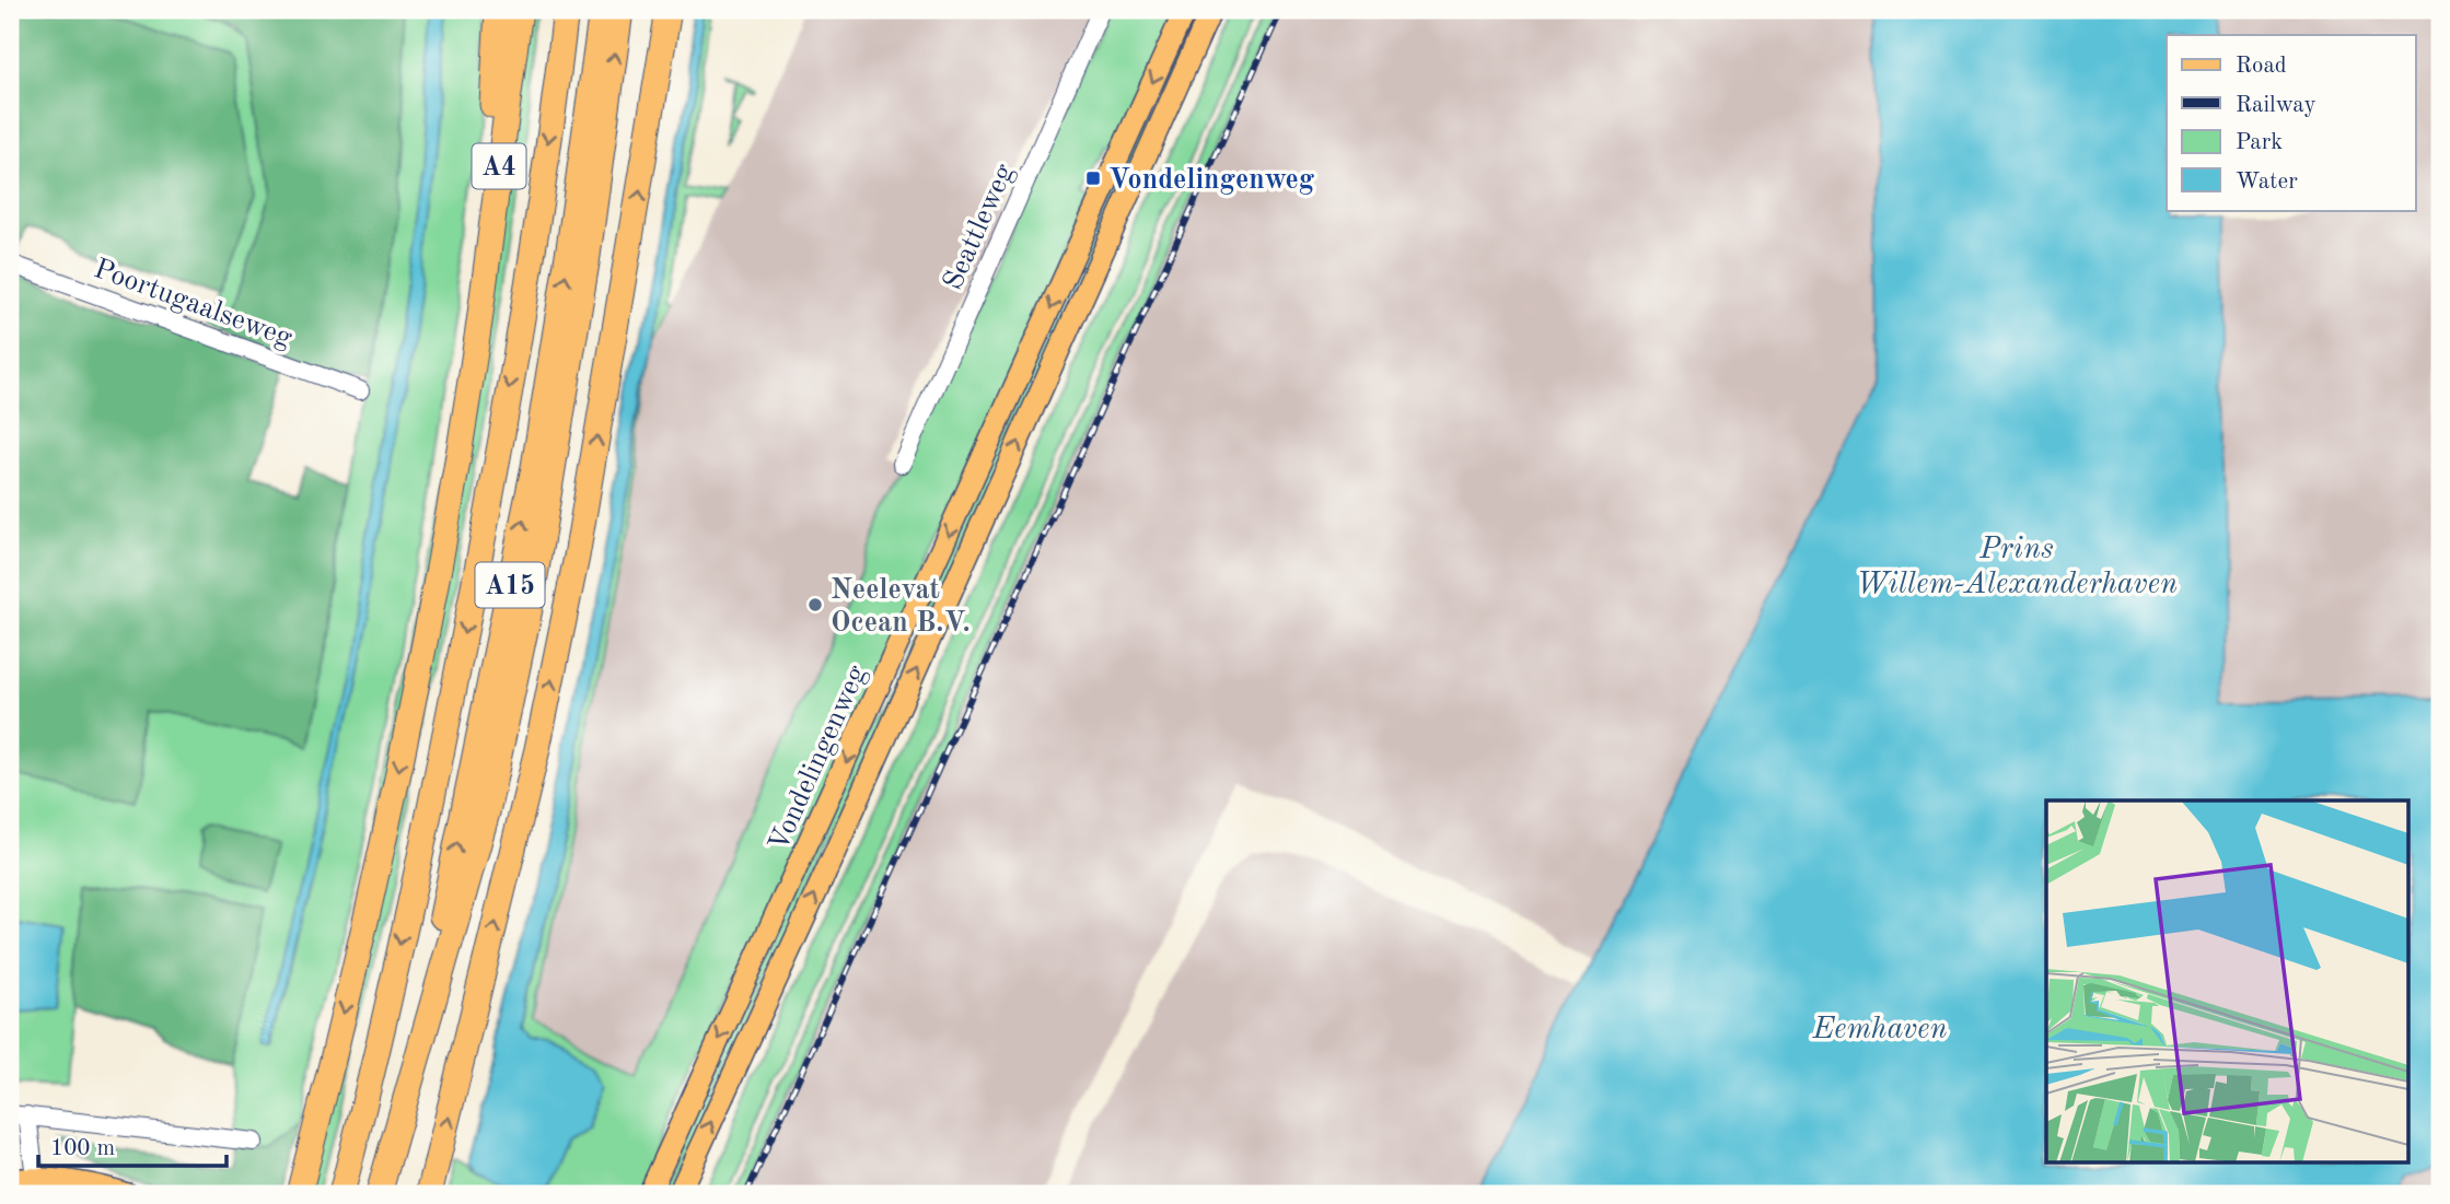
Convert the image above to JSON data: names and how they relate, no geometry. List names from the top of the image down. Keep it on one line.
{"streets":{"highway":["A4","A15"],"main road":["Vondelingenweg"],"street":["Seattleweg","Poortugaalseweg"]},"crossings":[["A4","A15"]],"water":["Prins Willem-Alexanderhaven","Eemhaven"],"places":{"transit":["Vondelingenweg"],"other":["Neelevat Ocean B.V."]},"legend":["Road","Railway","Park","Water"],"scale_bar":"100 m"}
